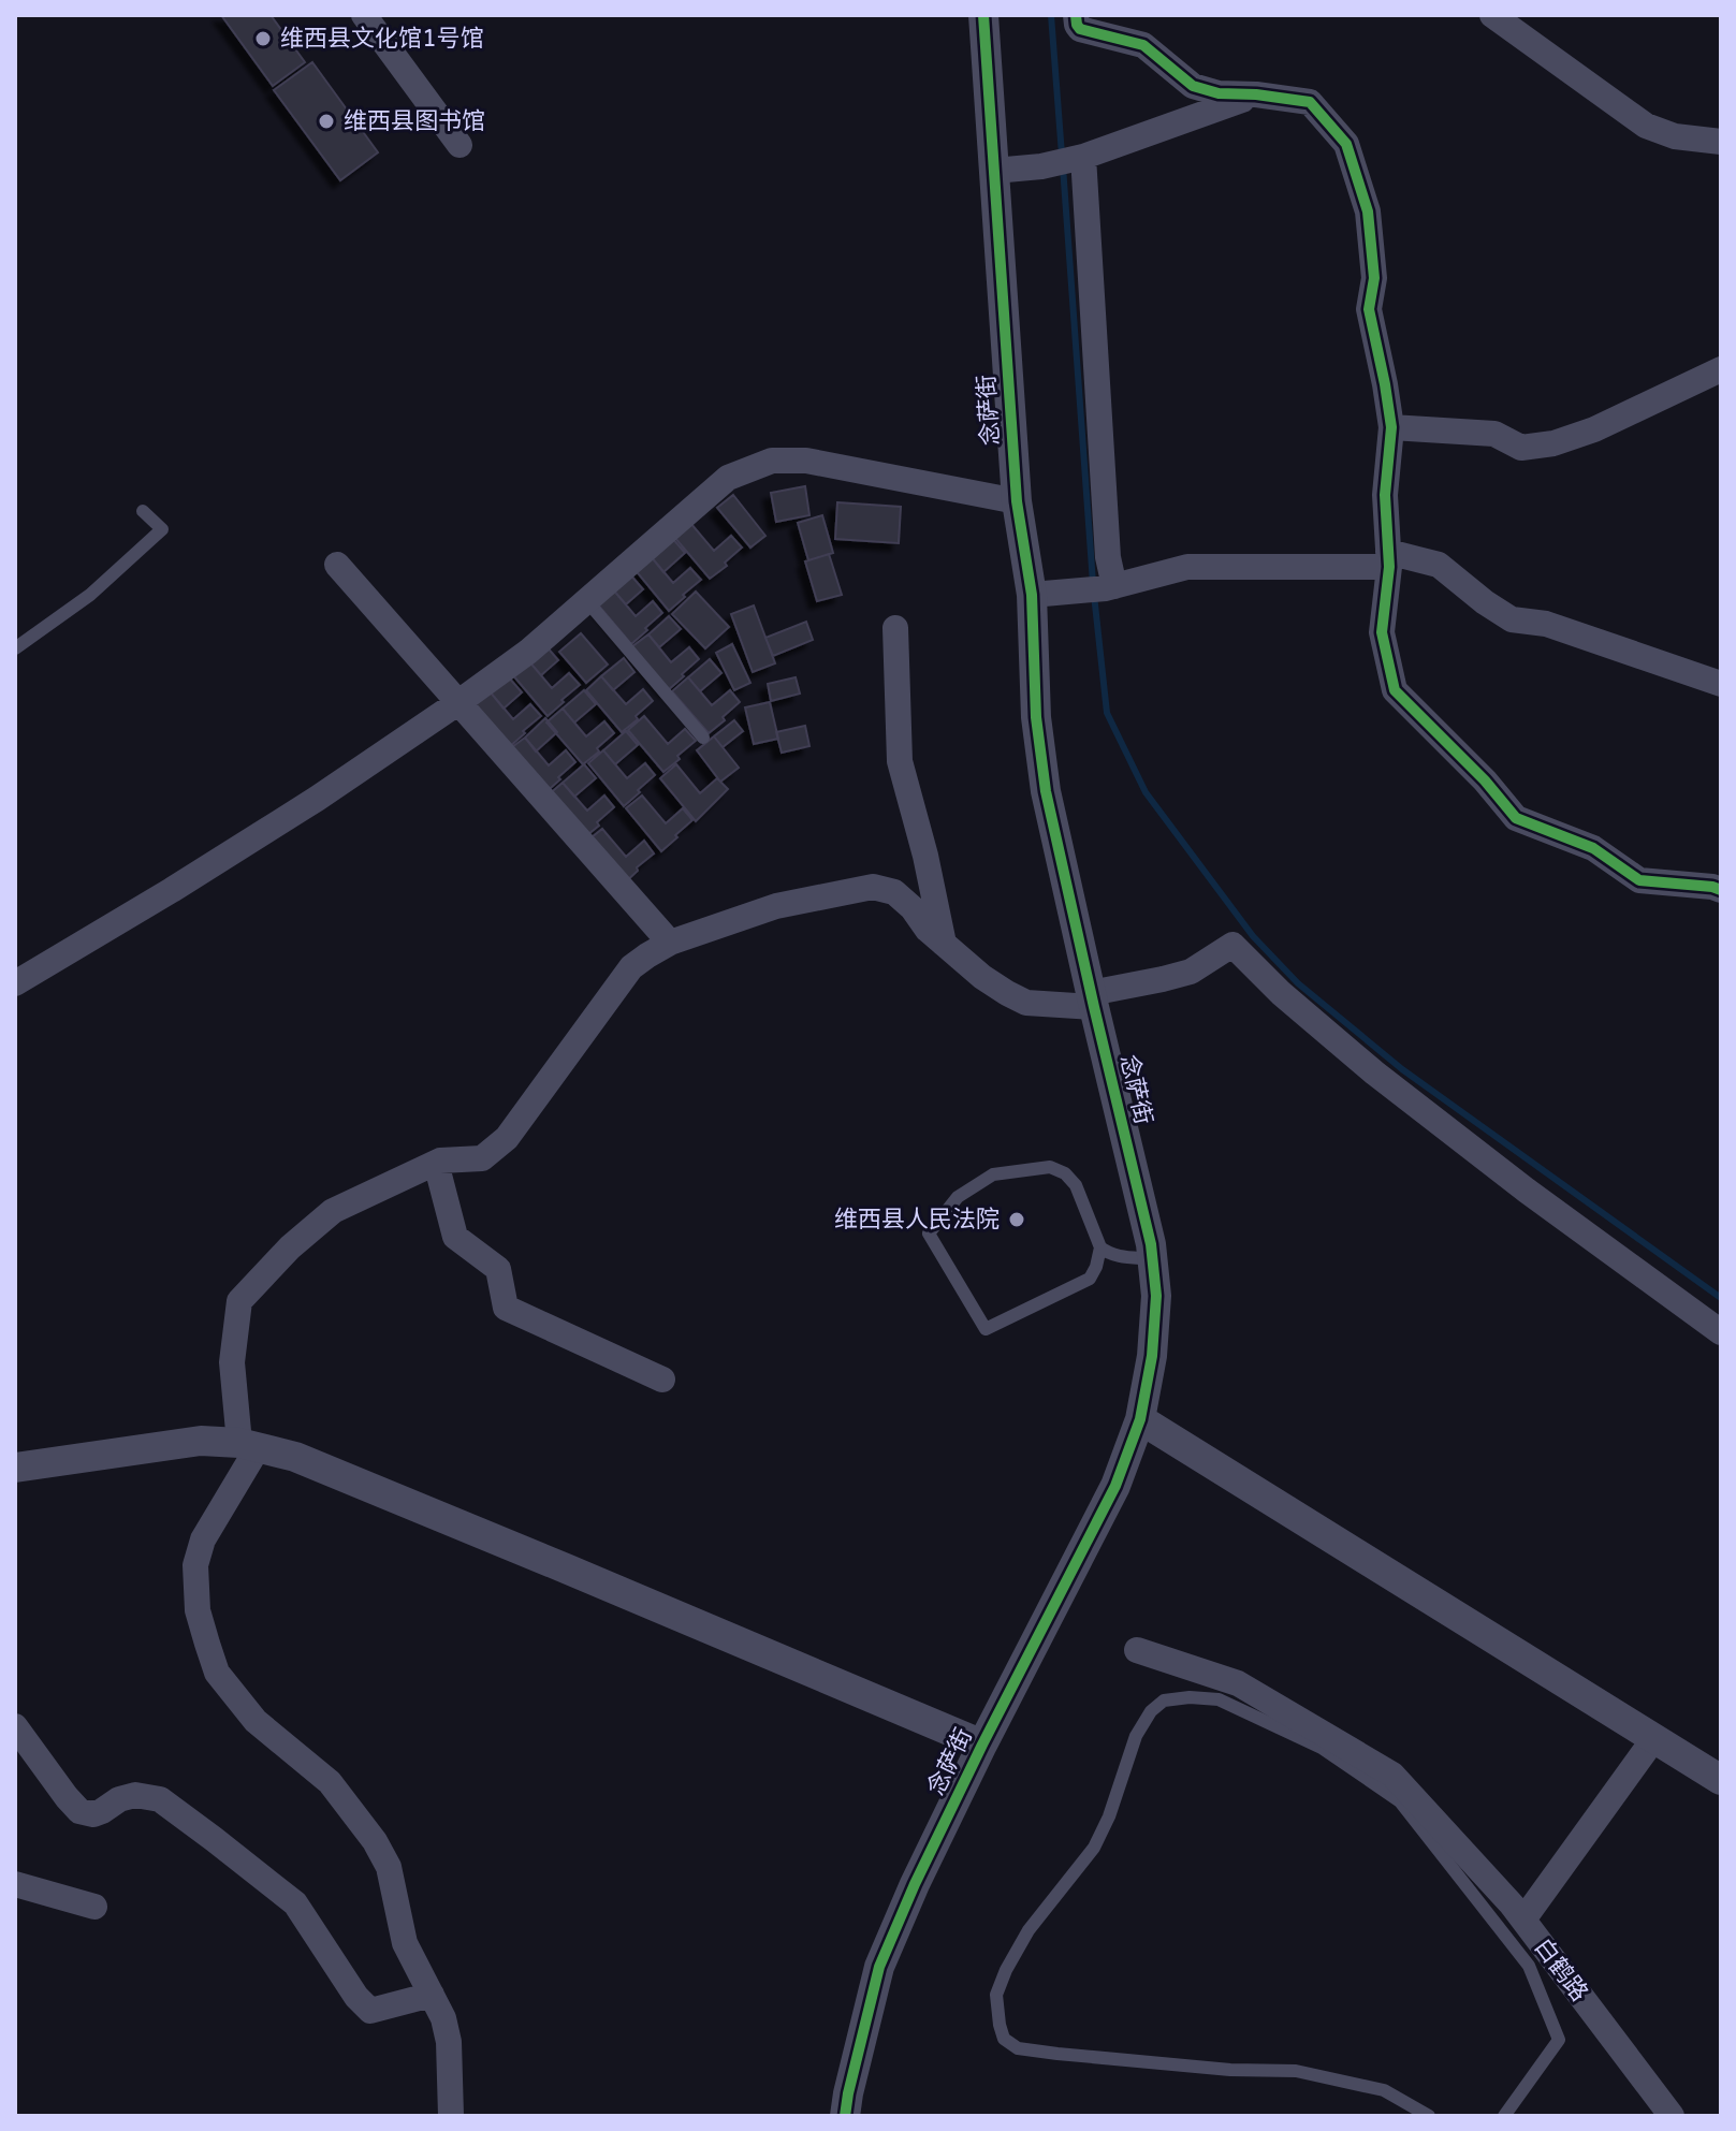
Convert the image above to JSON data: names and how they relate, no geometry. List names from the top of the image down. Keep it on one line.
{"streets":{"street":["念萨街","白鹤路"]},"places":["维西县文化馆1号馆","维西县图书馆","维西县人民法院"]}
